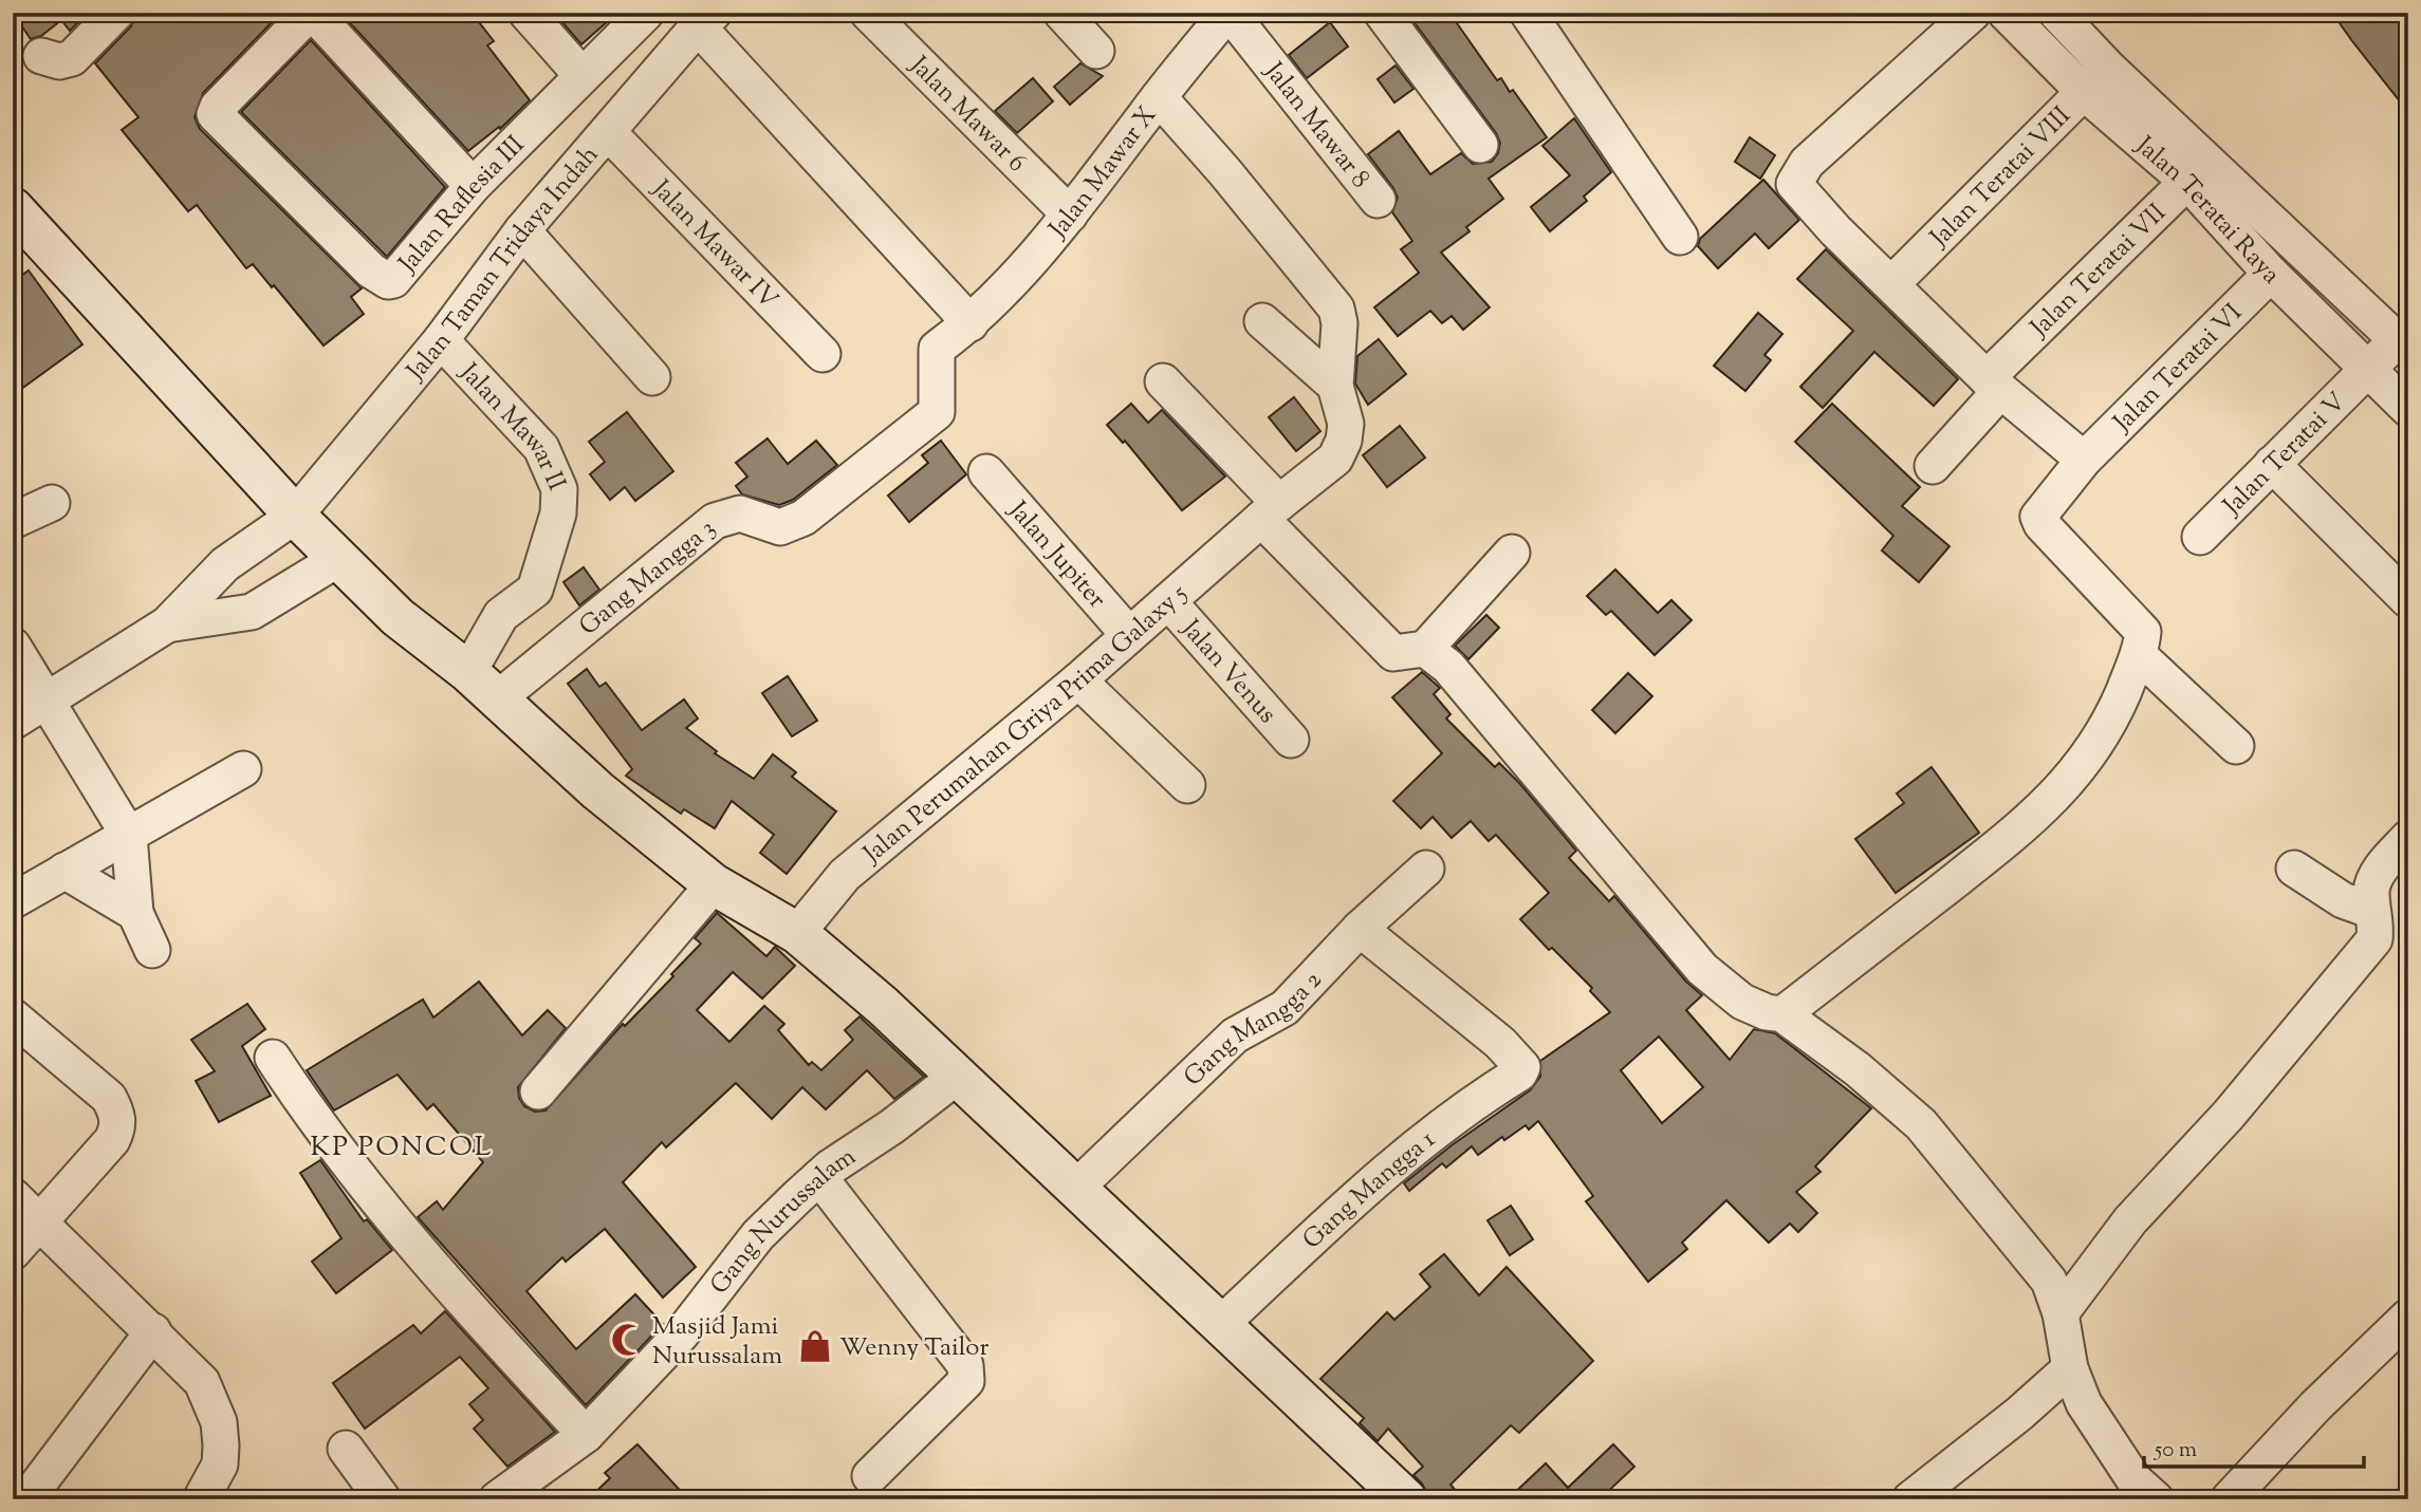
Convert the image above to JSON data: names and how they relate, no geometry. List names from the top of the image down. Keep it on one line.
{"streets":{"street":["Jalan Mawar 6","Jalan Mawar 8","Jalan Mawar X","Jalan Teratai VIII","Jalan Raflesia III","Jalan Teratai Raya","Jalan Mawar IV","Jalan Taman Tridaya Indah","Jalan Teratai VII","Jalan Teratai VI","Jalan Mawar II","Jalan Teratai V","Jalan Jupiter","Gang Mangga 3","Jalan Venus","Jalan Perumahan Griya Prima Galaxy 5","Gang Mangga 2","Gang Mangga 1","Gang Nurussalam"]},"crossings":[["Jalan Mawar 6","Jalan Mawar X"],["Jalan Mawar 8","Jalan Mawar X"],["Jalan Mawar X","Gang Mangga 3"],["Jalan Mawar X","Jalan Perumahan Griya Prima Galaxy 5"],["Jalan Teratai VIII","Jalan Teratai Raya"],["Jalan Teratai Raya","Jalan Teratai VII"],["Jalan Teratai Raya","Jalan Teratai VI"],["Jalan Teratai Raya","Jalan Teratai V"],["Jalan Mawar IV","Jalan Taman Tridaya Indah"],["Jalan Taman Tridaya Indah","Jalan Mawar II"],["Jalan Jupiter","Jalan Perumahan Griya Prima Galaxy 5"],["Jalan Venus","Jalan Perumahan Griya Prima Galaxy 5"],["Gang Mangga 2","Gang Mangga 1"]],"districts":["KP PONCOL"],"places":{"mosque":["Masjid Jami Nurussalam"],"shop":["Wenny Tailor"]},"scale_bar":"50 m"}
